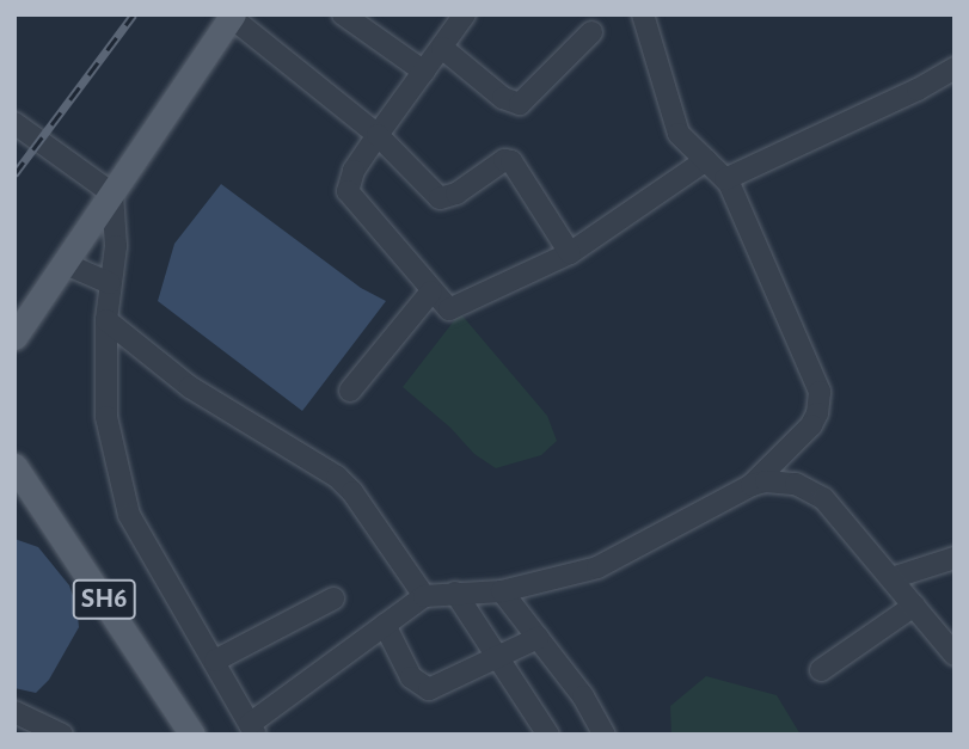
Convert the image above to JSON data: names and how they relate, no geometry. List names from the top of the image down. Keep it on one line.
{"streets":{"main road":["SH6"]}}
